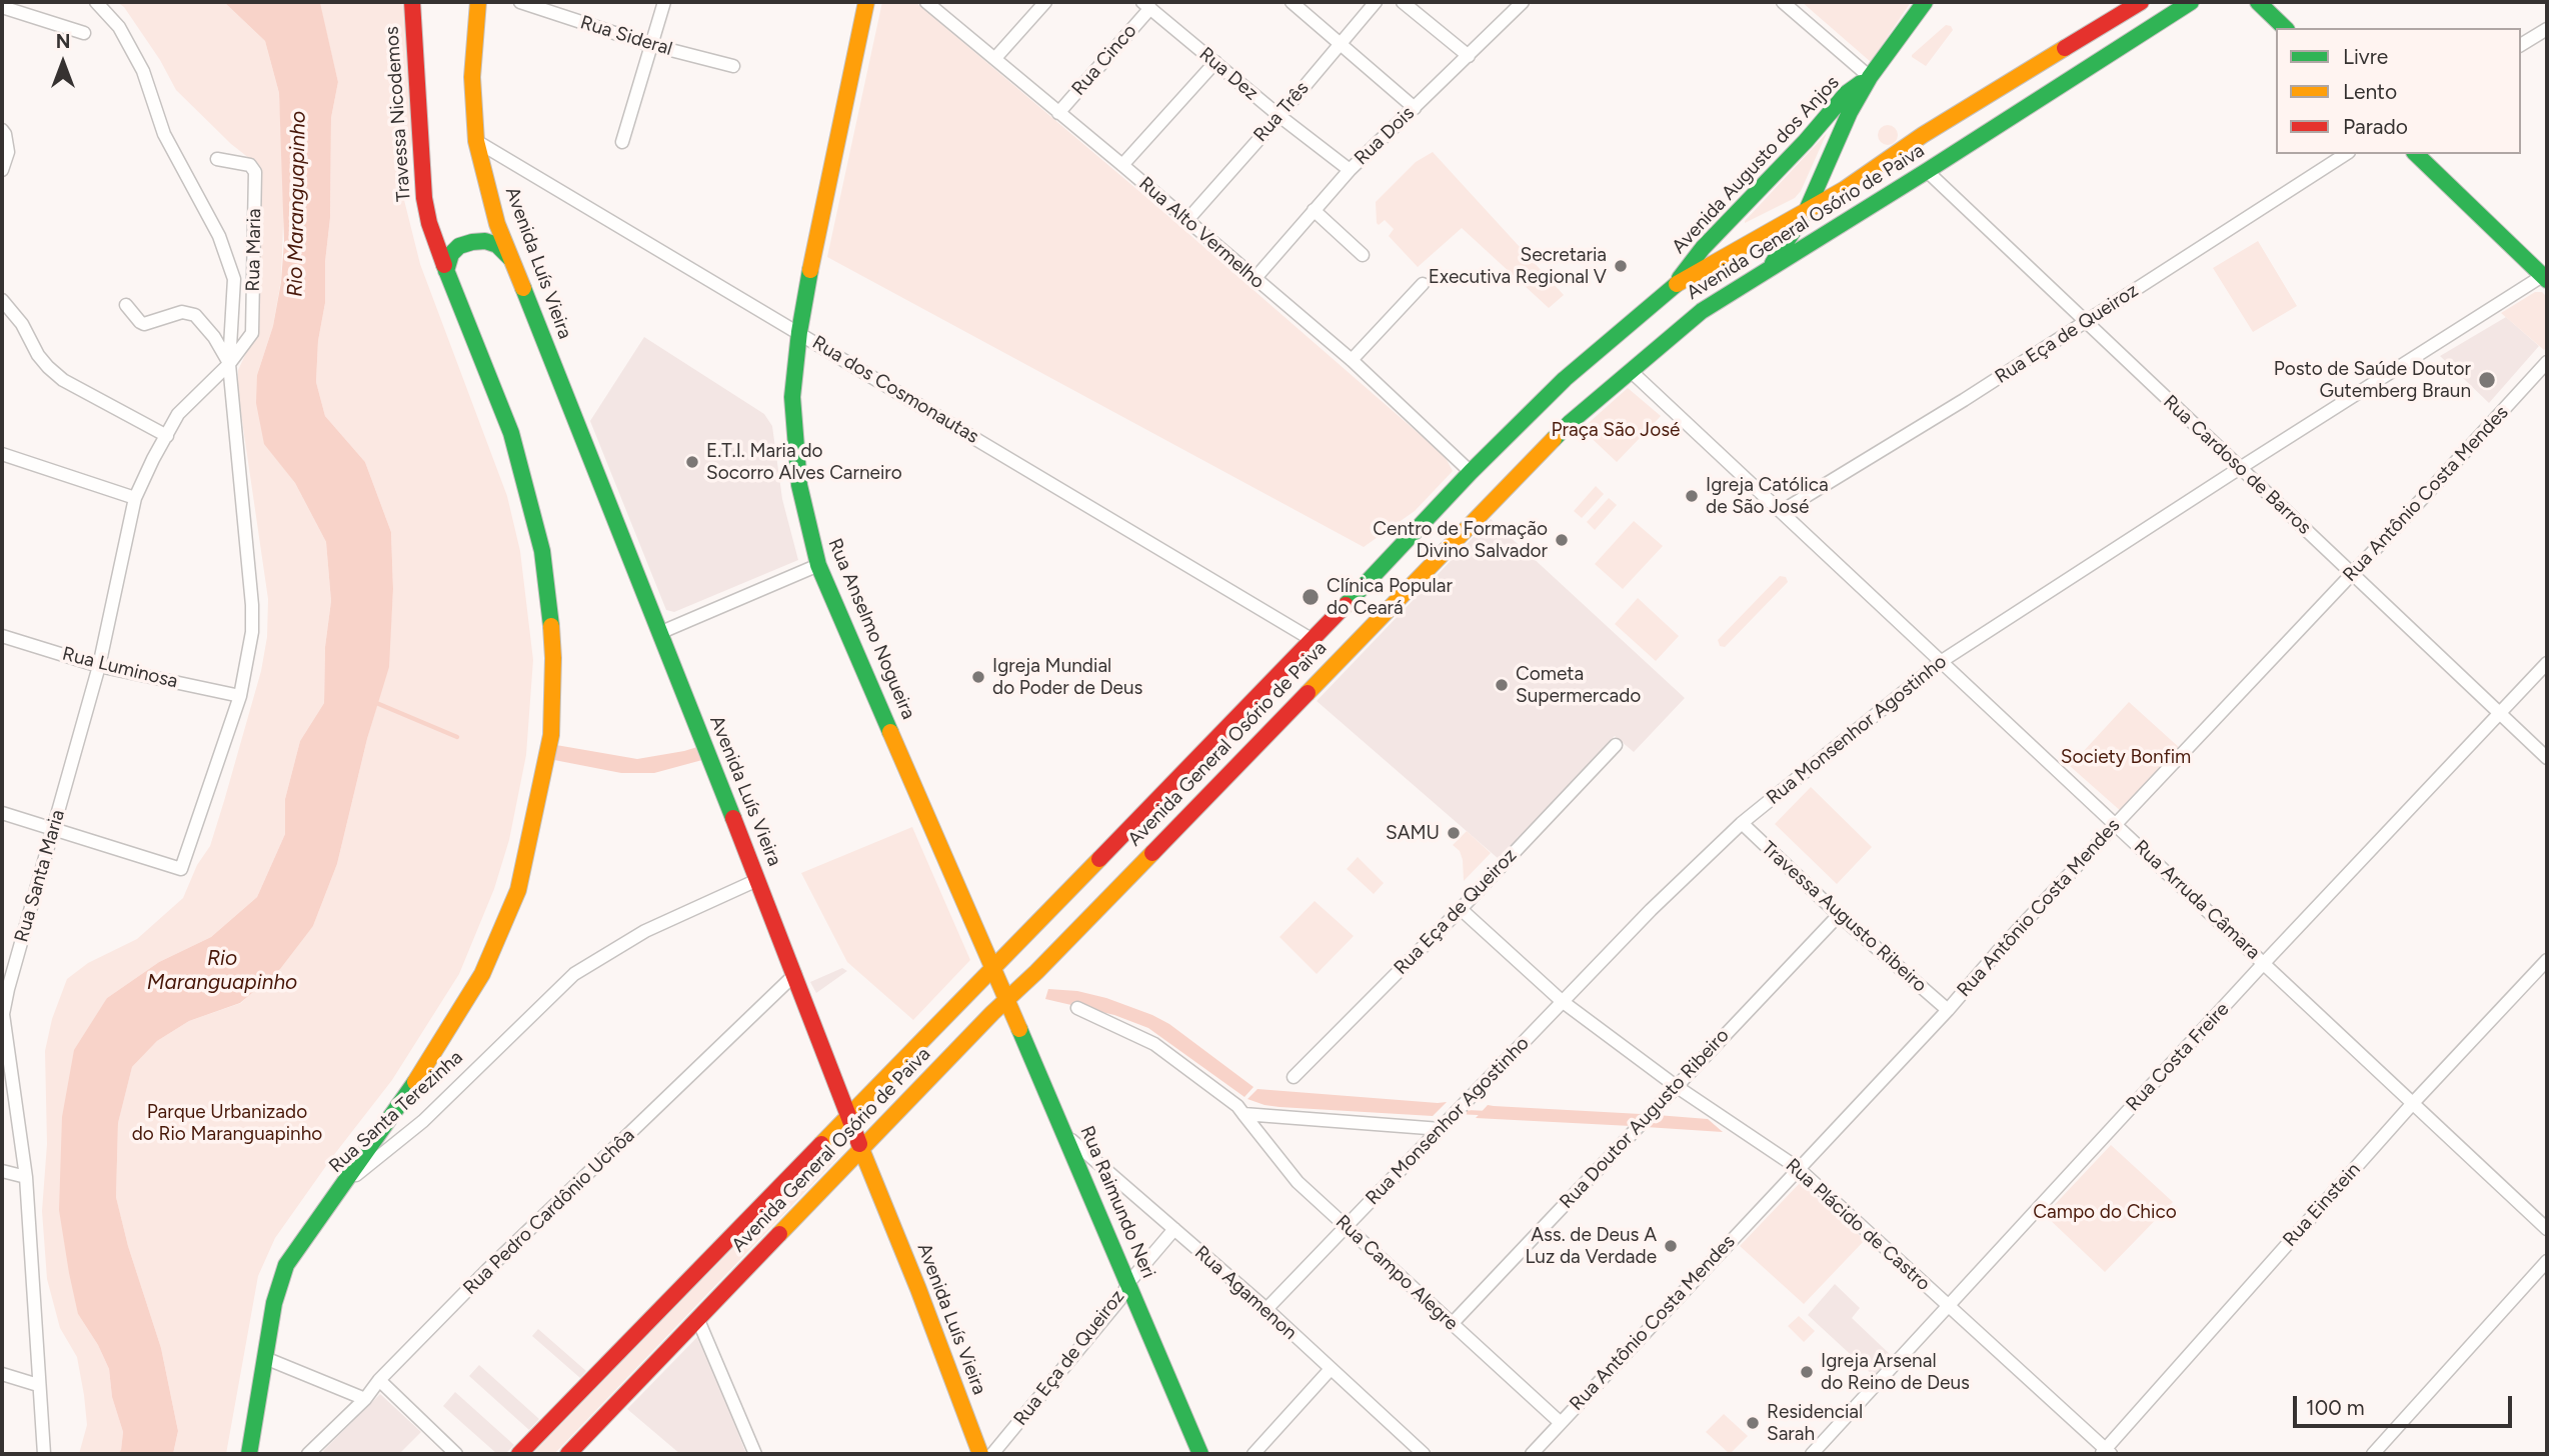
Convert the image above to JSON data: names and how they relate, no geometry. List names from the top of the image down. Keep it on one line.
{"streets":{"main road":["Travessa Nicodemos","Avenida Augusto dos Anjos","Avenida General Osório de Paiva","Avenida Luís Vieira","Rua Anselmo Nogueira","Rua Santa Terezinha","Rua Raimundo Neri"],"street":["Rua Sideral","Rua Cinco","Rua Dez","Rua Três","Rua Dois","Rua Alto Vermelho","Rua Maria","Rua Eça de Queiroz","Rua dos Cosmonautas","Rua Cardoso de Barros","Rua Antônio Costa Mendes","Rua Luminosa","Rua Monsenhor Agostinho","Rua Santa Maria","Rua Arruda Câmara","Travessa Augusto Ribeiro","Rua Costa Freire","Rua Doutor Augusto Ribeiro","Rua Einstein","Rua Pedro Cardônio Uchôa","Rua Plácido de Castro","Rua Campo Alegre","Rua Agamenon"]},"crossings":[["Rua Cinco","Rua Dez"],["Rua Cinco","Rua Alto Vermelho"],["Rua Dez","Rua Três"],["Rua Dez","Rua Dois"],["Rua Três","Rua Alto Vermelho"],["Travessa Nicodemos","Rua Santa Terezinha"],["Rua Dois","Rua Alto Vermelho"],["Avenida Augusto dos Anjos","Avenida General Osório de Paiva"],["Avenida General Osório de Paiva","Rua Alto Vermelho"],["Avenida General Osório de Paiva","Avenida Luís Vieira"],["Avenida General Osório de Paiva","Rua dos Cosmonautas"],["Avenida General Osório de Paiva","Rua Cardoso de Barros"],["Avenida General Osório de Paiva","Rua Anselmo Nogueira"],["Avenida General Osório de Paiva","Rua Arruda Câmara"],["Avenida General Osório de Paiva","Rua Raimundo Neri"],["Rua Maria","Rua Santa Maria"],["Avenida Luís Vieira","Rua dos Cosmonautas"],["Avenida Luís Vieira","Rua Santa Terezinha"],["Avenida Luís Vieira","Rua Pedro Cardônio Uchôa"],["Rua Eça de Queiroz","Rua Cardoso de Barros"],["Rua Eça de Queiroz","Rua Arruda Câmara"],["Rua Eça de Queiroz","Rua Raimundo Neri"],["Rua Eça de Queiroz","Rua Plácido de Castro"],["Rua Eça de Queiroz","Rua Agamenon"],["Rua dos Cosmonautas","Rua Anselmo Nogueira"],["Rua Cardoso de Barros","Rua Antônio Costa Mendes"],["Rua Cardoso de Barros","Rua Monsenhor Agostinho"],["Rua Cardoso de Barros","Rua Costa Freire"],["Rua Antônio Costa Mendes","Rua Arruda Câmara"],["Rua Antônio Costa Mendes","Travessa Augusto Ribeiro"],["Rua Antônio Costa Mendes","Rua Plácido de Castro"],["Rua Antônio Costa Mendes","Rua Campo Alegre"],["Rua Anselmo Nogueira","Rua Raimundo Neri"],["Rua Luminosa","Rua Santa Maria"],["Rua Monsenhor Agostinho","Rua Arruda Câmara"],["Rua Monsenhor Agostinho","Travessa Augusto Ribeiro"],["Rua Monsenhor Agostinho","Rua Plácido de Castro"],["Rua Monsenhor Agostinho","Rua Campo Alegre"],["Rua Monsenhor Agostinho","Rua Agamenon"],["Rua Arruda Câmara","Rua Costa Freire"],["Rua Arruda Câmara","Rua Einstein"],["Travessa Augusto Ribeiro","Rua Doutor Augusto Ribeiro"],["Rua Costa Freire","Rua Plácido de Castro"],["Rua Doutor Augusto Ribeiro","Rua Plácido de Castro"],["Rua Doutor Augusto Ribeiro","Rua Campo Alegre"],["Rua Raimundo Neri","Rua Agamenon"],["Rua Einstein","Rua Plácido de Castro"]],"water":["Rio Maranguapinho"],"parks":["Praça São José","Society Bonfim","Parque Urbanizado do Rio Maranguapinho","Campo do Chico"],"places":["Secretaria Executiva Regional V","Posto de Saúde Doutor Gutemberg Braun","E.T.I. Maria do Socorro Alves Carneiro","Igreja Católica de São José","Centro de Formação Divino Salvador","Clínica Popular do Ceará","Igreja Mundial do Poder de Deus","Cometa Supermercado","SAMU","Ass. de Deus A Luz da Verdade","Igreja Arsenal do Reino de Deus","Residencial Sarah"],"legend":["Livre","Lento","Parado"],"scale_bar":"100 m","north":"top"}
